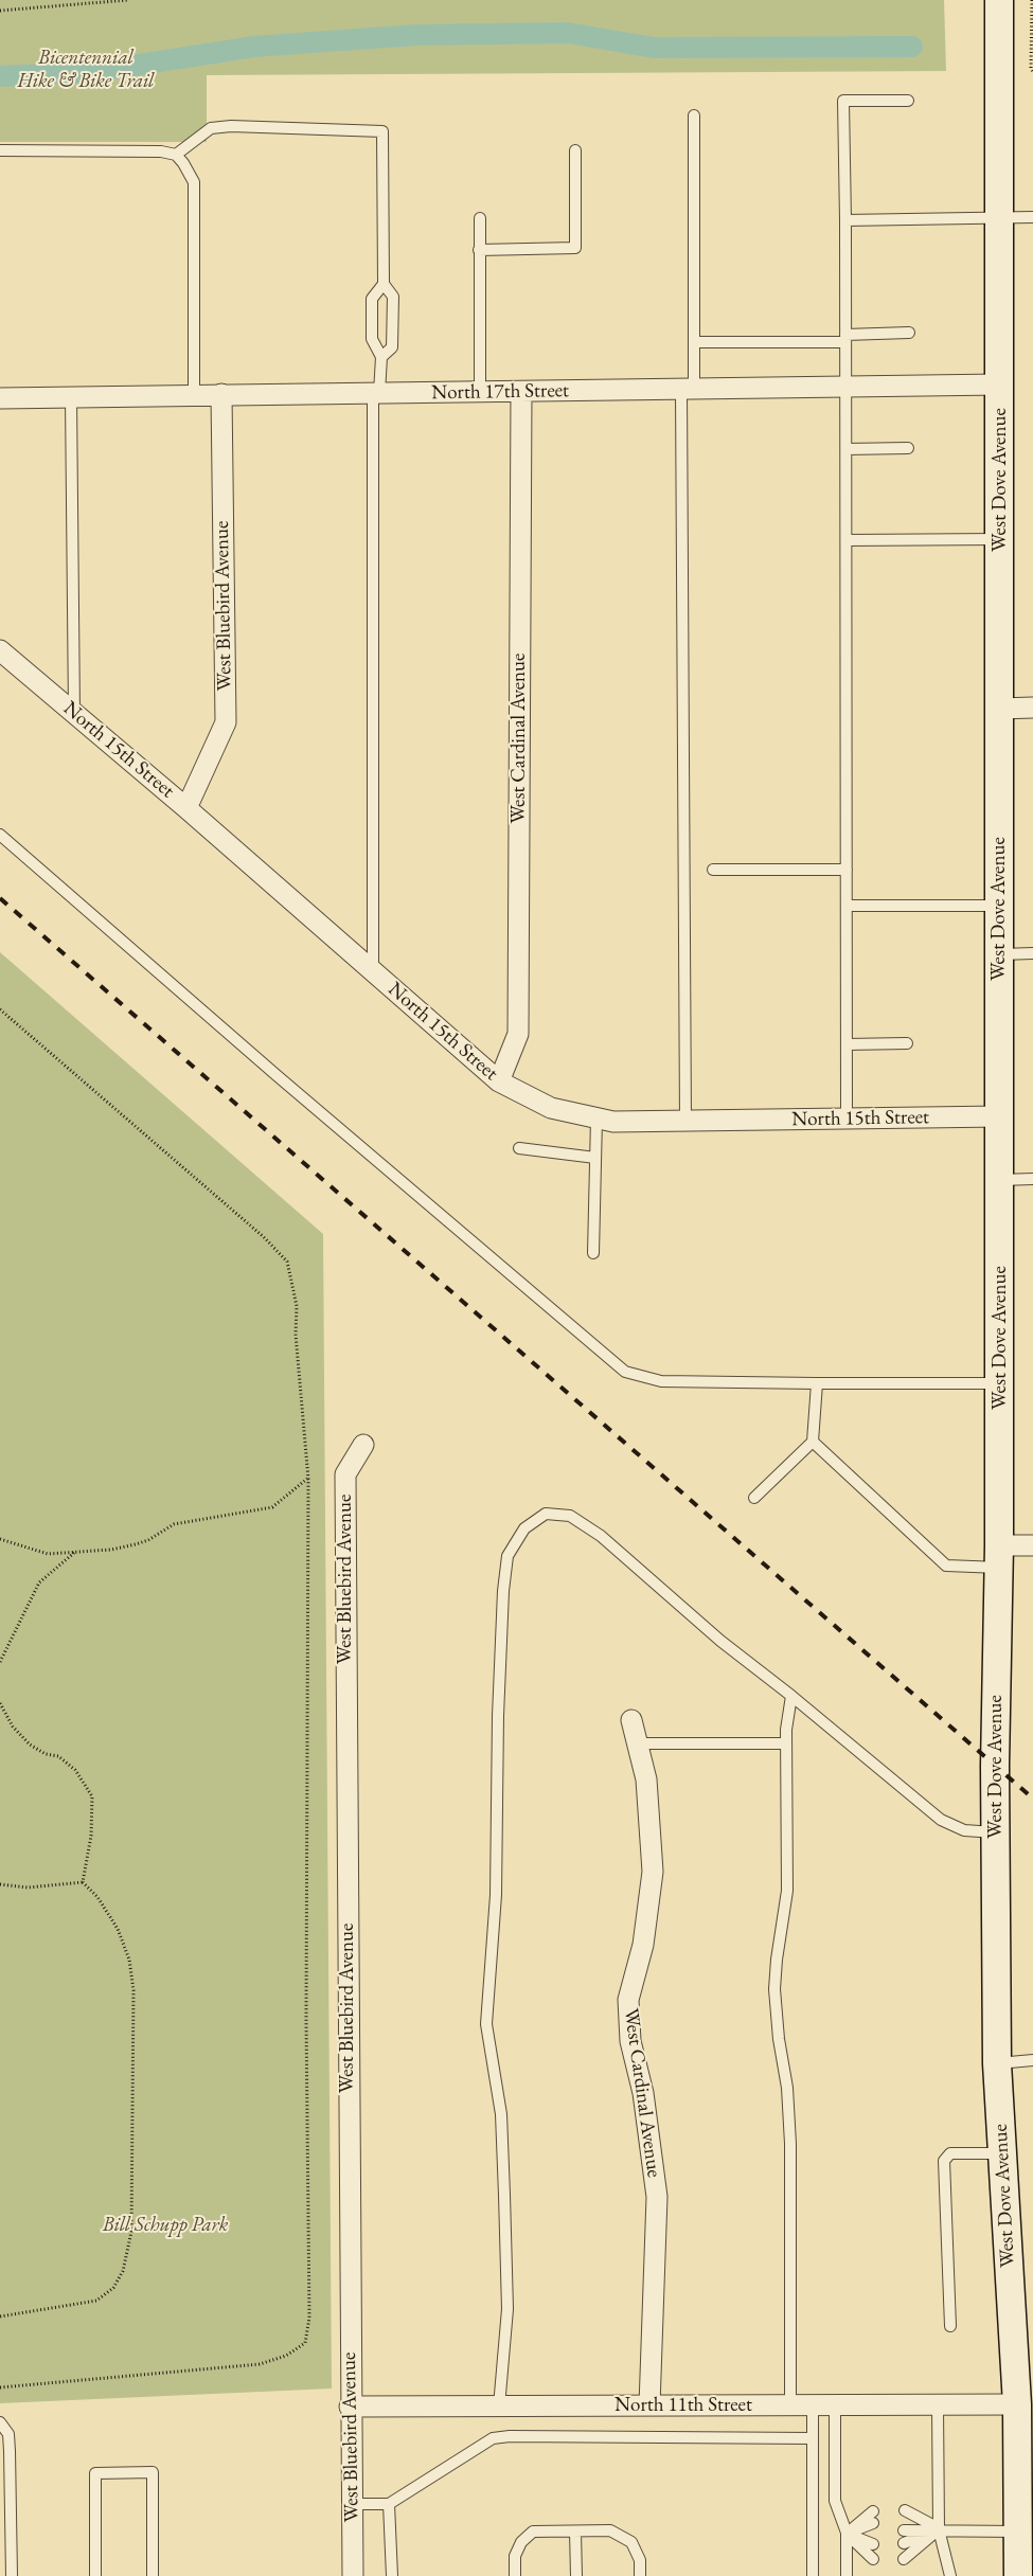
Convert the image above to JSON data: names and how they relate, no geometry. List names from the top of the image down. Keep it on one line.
{"streets":{"main road":["West Dove Avenue"],"street":["North 17th Street","West Bluebird Avenue","West Cardinal Avenue","North 15th Street","North 11th Street"]},"crossings":[["North 17th Street","West Dove Avenue"],["North 17th Street","West Bluebird Avenue"],["North 17th Street","West Cardinal Avenue"],["West Dove Avenue","North 15th Street"],["West Dove Avenue","North 11th Street"],["West Bluebird Avenue","North 15th Street"],["West Bluebird Avenue","North 11th Street"],["West Cardinal Avenue","North 15th Street"],["West Cardinal Avenue","North 11th Street"]],"parks":["Bicentennial Hike & Bike Trail","Bill Schupp Park"]}
